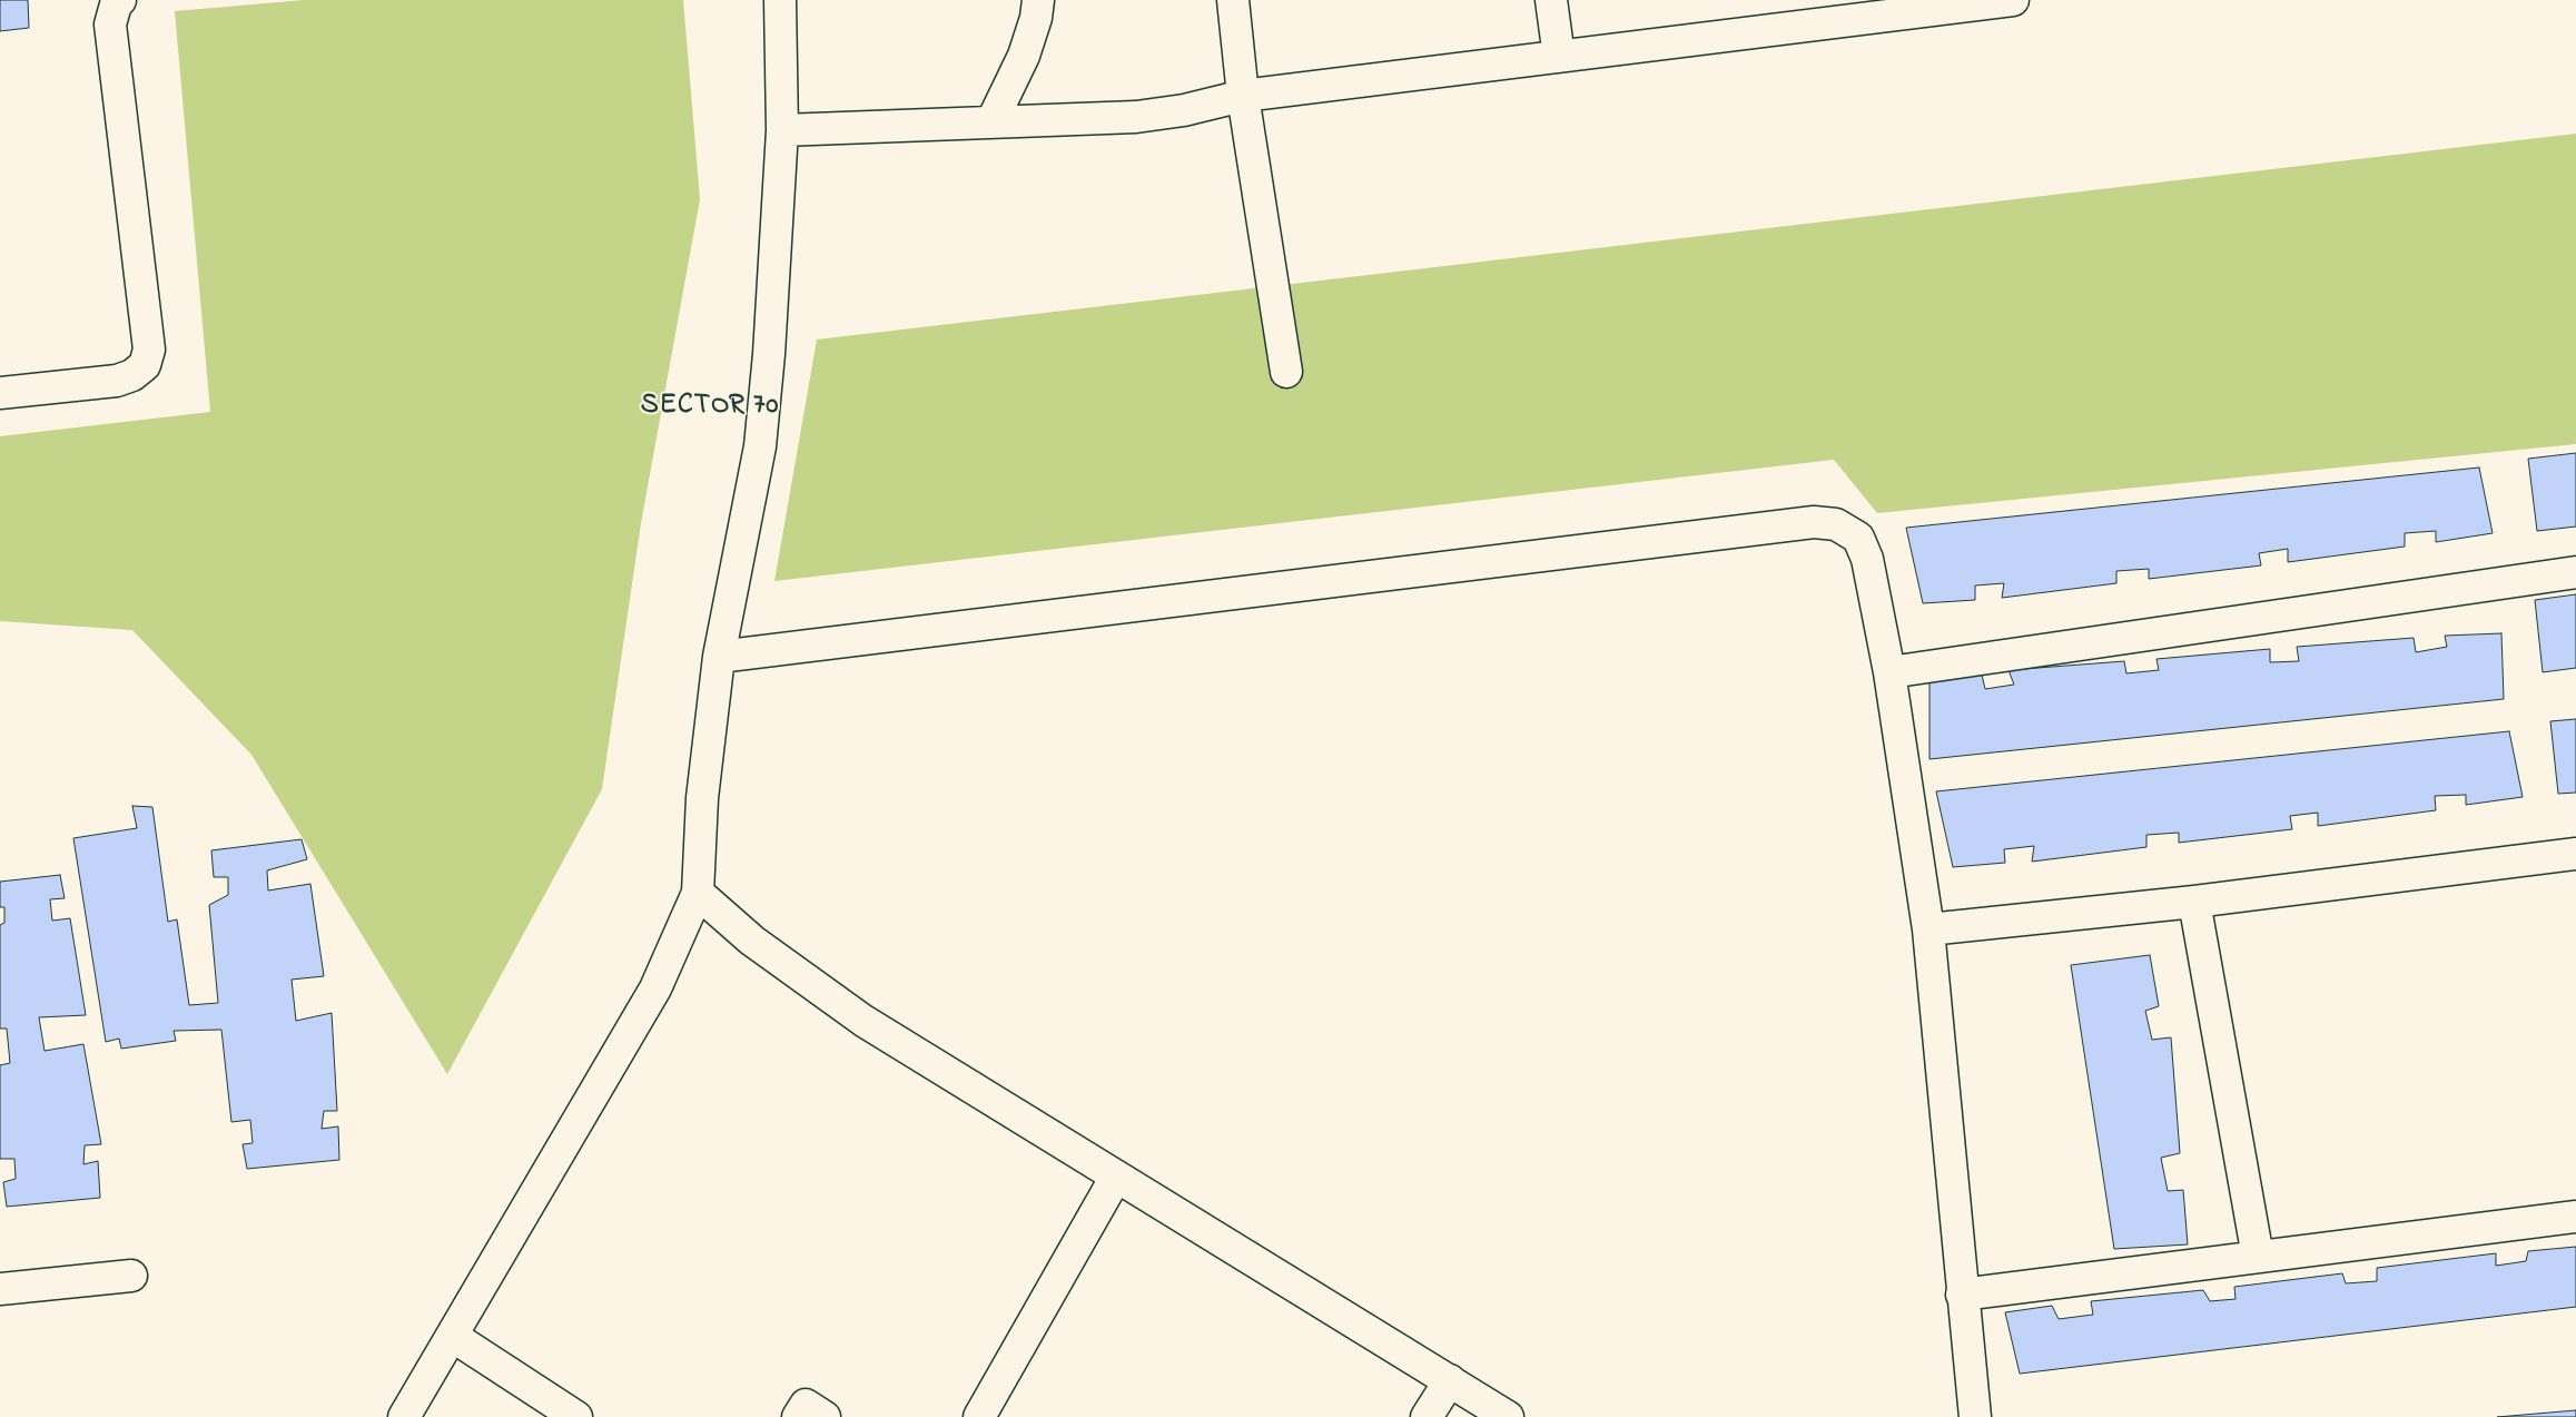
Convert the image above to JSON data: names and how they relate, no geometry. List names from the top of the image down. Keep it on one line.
{"districts":["SECTOR 70"]}
